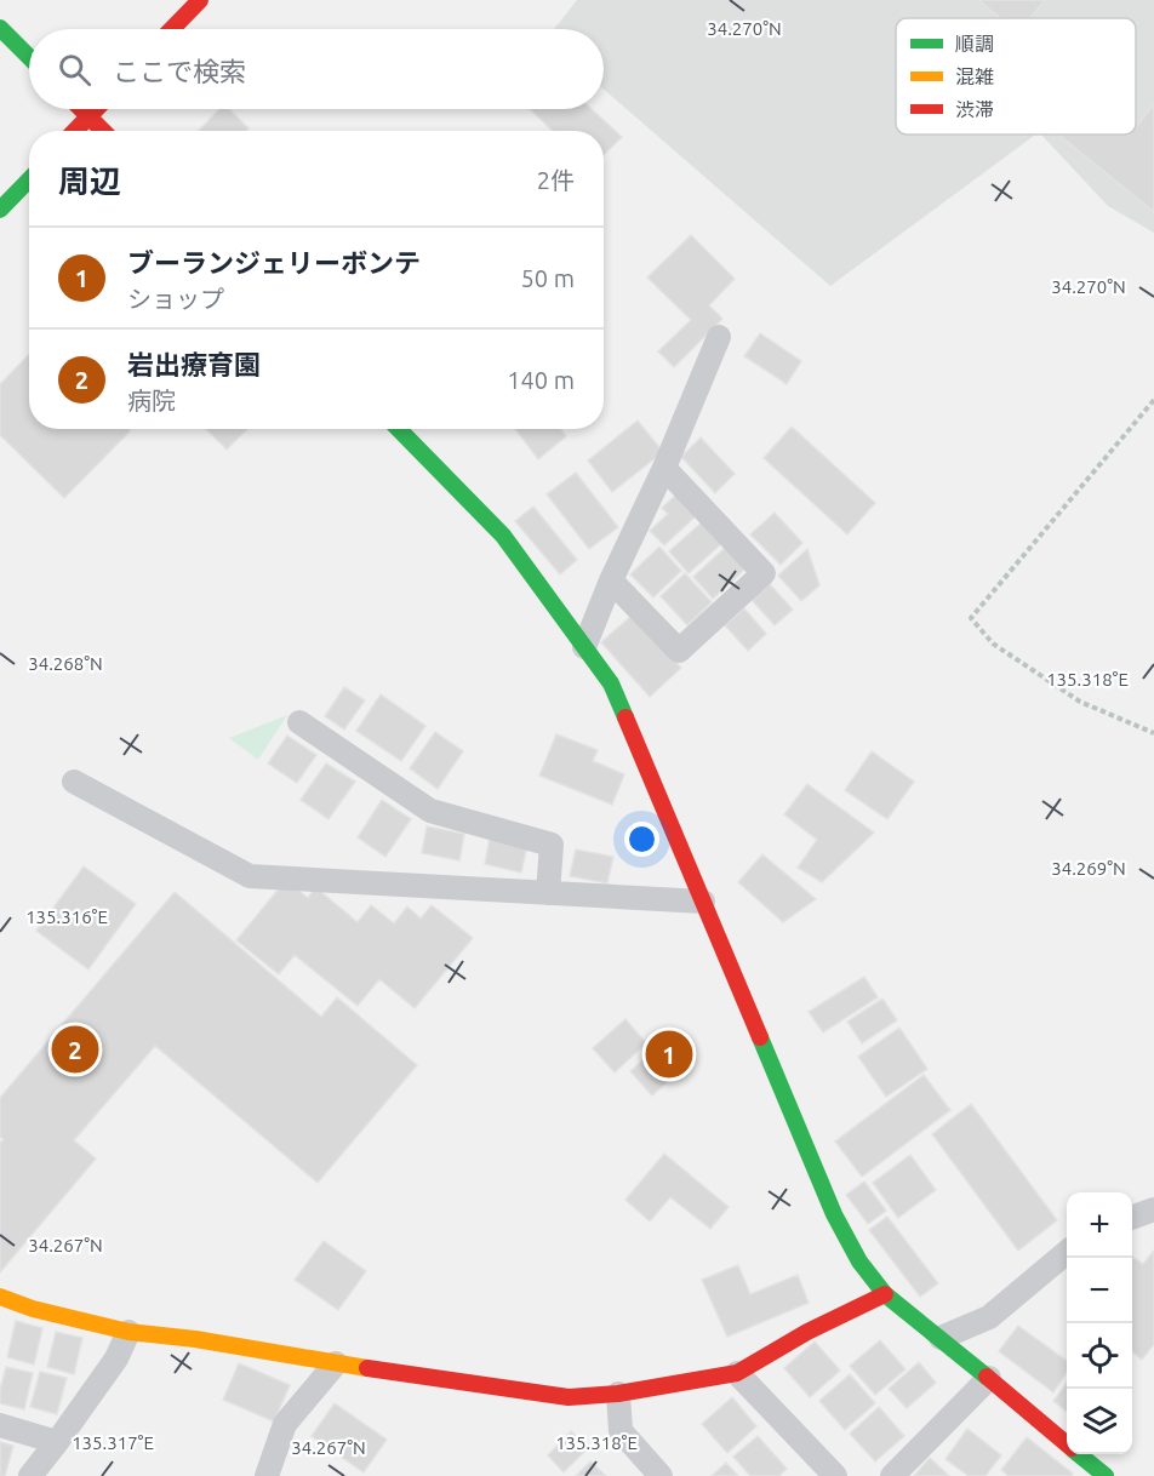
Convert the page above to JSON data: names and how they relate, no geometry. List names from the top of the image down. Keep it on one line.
{"legend":["順調","混雑","渋滞"],"page":{"search":"ここで検索","heading":["周辺","2件"],"list":[{"mark":"1","name":"ブーランジェリーボンテ","note":"ショップ","value":"50 m"},{"mark":"2","name":"岩出療育園","note":"病院","value":"140 m"}],"pins":["2","1"],"map_buttons":["+","−"]},"coordinates":["34.270°N","34.268°N","135.318°E","34.269°N","135.316°E","34.267°N","135.317°E"]}
